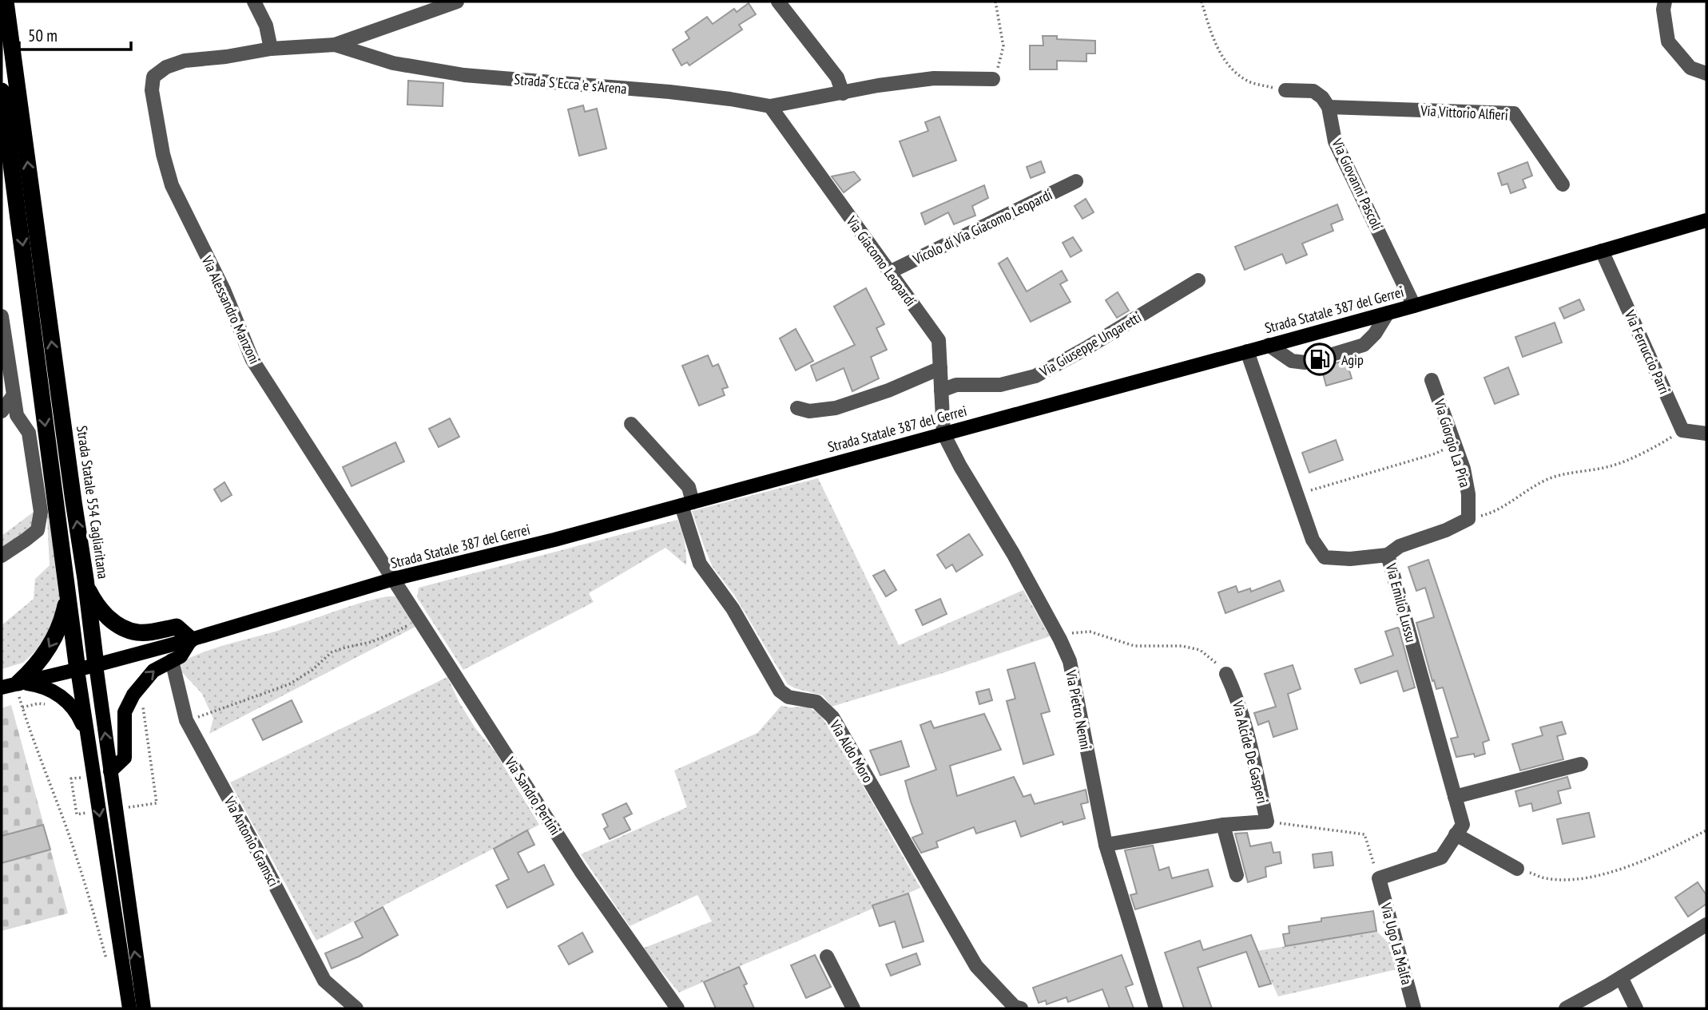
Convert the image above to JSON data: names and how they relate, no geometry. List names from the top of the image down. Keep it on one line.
{"streets":{"highway":["Strada Statale 554 Cagliaritana"],"main road":["Strada Statale 387 del Gerrei"],"street":["Strada S'Ecca 'e s'Arena","Via Vittorio Alfieri","Via Giovanni Pascoli","Vicolo di Via Giacomo Leopardi","Via Giacomo Leopardi","Via Alessandro Manzoni","Via Giuseppe Ungaretti","Via Ferruccio Parri","Via Giorgio La Pira","Via Emilio Lussu","Via Pietro Nenni","Via Aldo Moro","Via Alcide De Gasperi","Via Sandro Pertini","Via Antonio Gramsci","Via Ugo La Malfa"]},"crossings":[["Strada S'Ecca 'e s'Arena","Via Giacomo Leopardi"],["Strada S'Ecca 'e s'Arena","Via Alessandro Manzoni"],["Via Vittorio Alfieri","Via Giovanni Pascoli"],["Via Giovanni Pascoli","Strada Statale 387 del Gerrei"],["Vicolo di Via Giacomo Leopardi","Via Giacomo Leopardi"],["Via Giacomo Leopardi","Strada Statale 387 del Gerrei"],["Via Giacomo Leopardi","Via Giuseppe Ungaretti"],["Via Giacomo Leopardi","Via Pietro Nenni"],["Via Alessandro Manzoni","Strada Statale 387 del Gerrei"],["Via Alessandro Manzoni","Via Sandro Pertini"],["Strada Statale 387 del Gerrei","Via Ferruccio Parri"],["Strada Statale 387 del Gerrei","Strada Statale 554 Cagliaritana"],["Strada Statale 387 del Gerrei","Via Emilio Lussu"],["Strada Statale 387 del Gerrei","Via Pietro Nenni"],["Strada Statale 387 del Gerrei","Via Aldo Moro"],["Strada Statale 387 del Gerrei","Via Sandro Pertini"],["Via Emilio Lussu","Via Ugo La Malfa"],["Via Pietro Nenni","Via Alcide De Gasperi"]],"places":{"fuel station":["Agip"]},"scale_bar":"50 m"}
